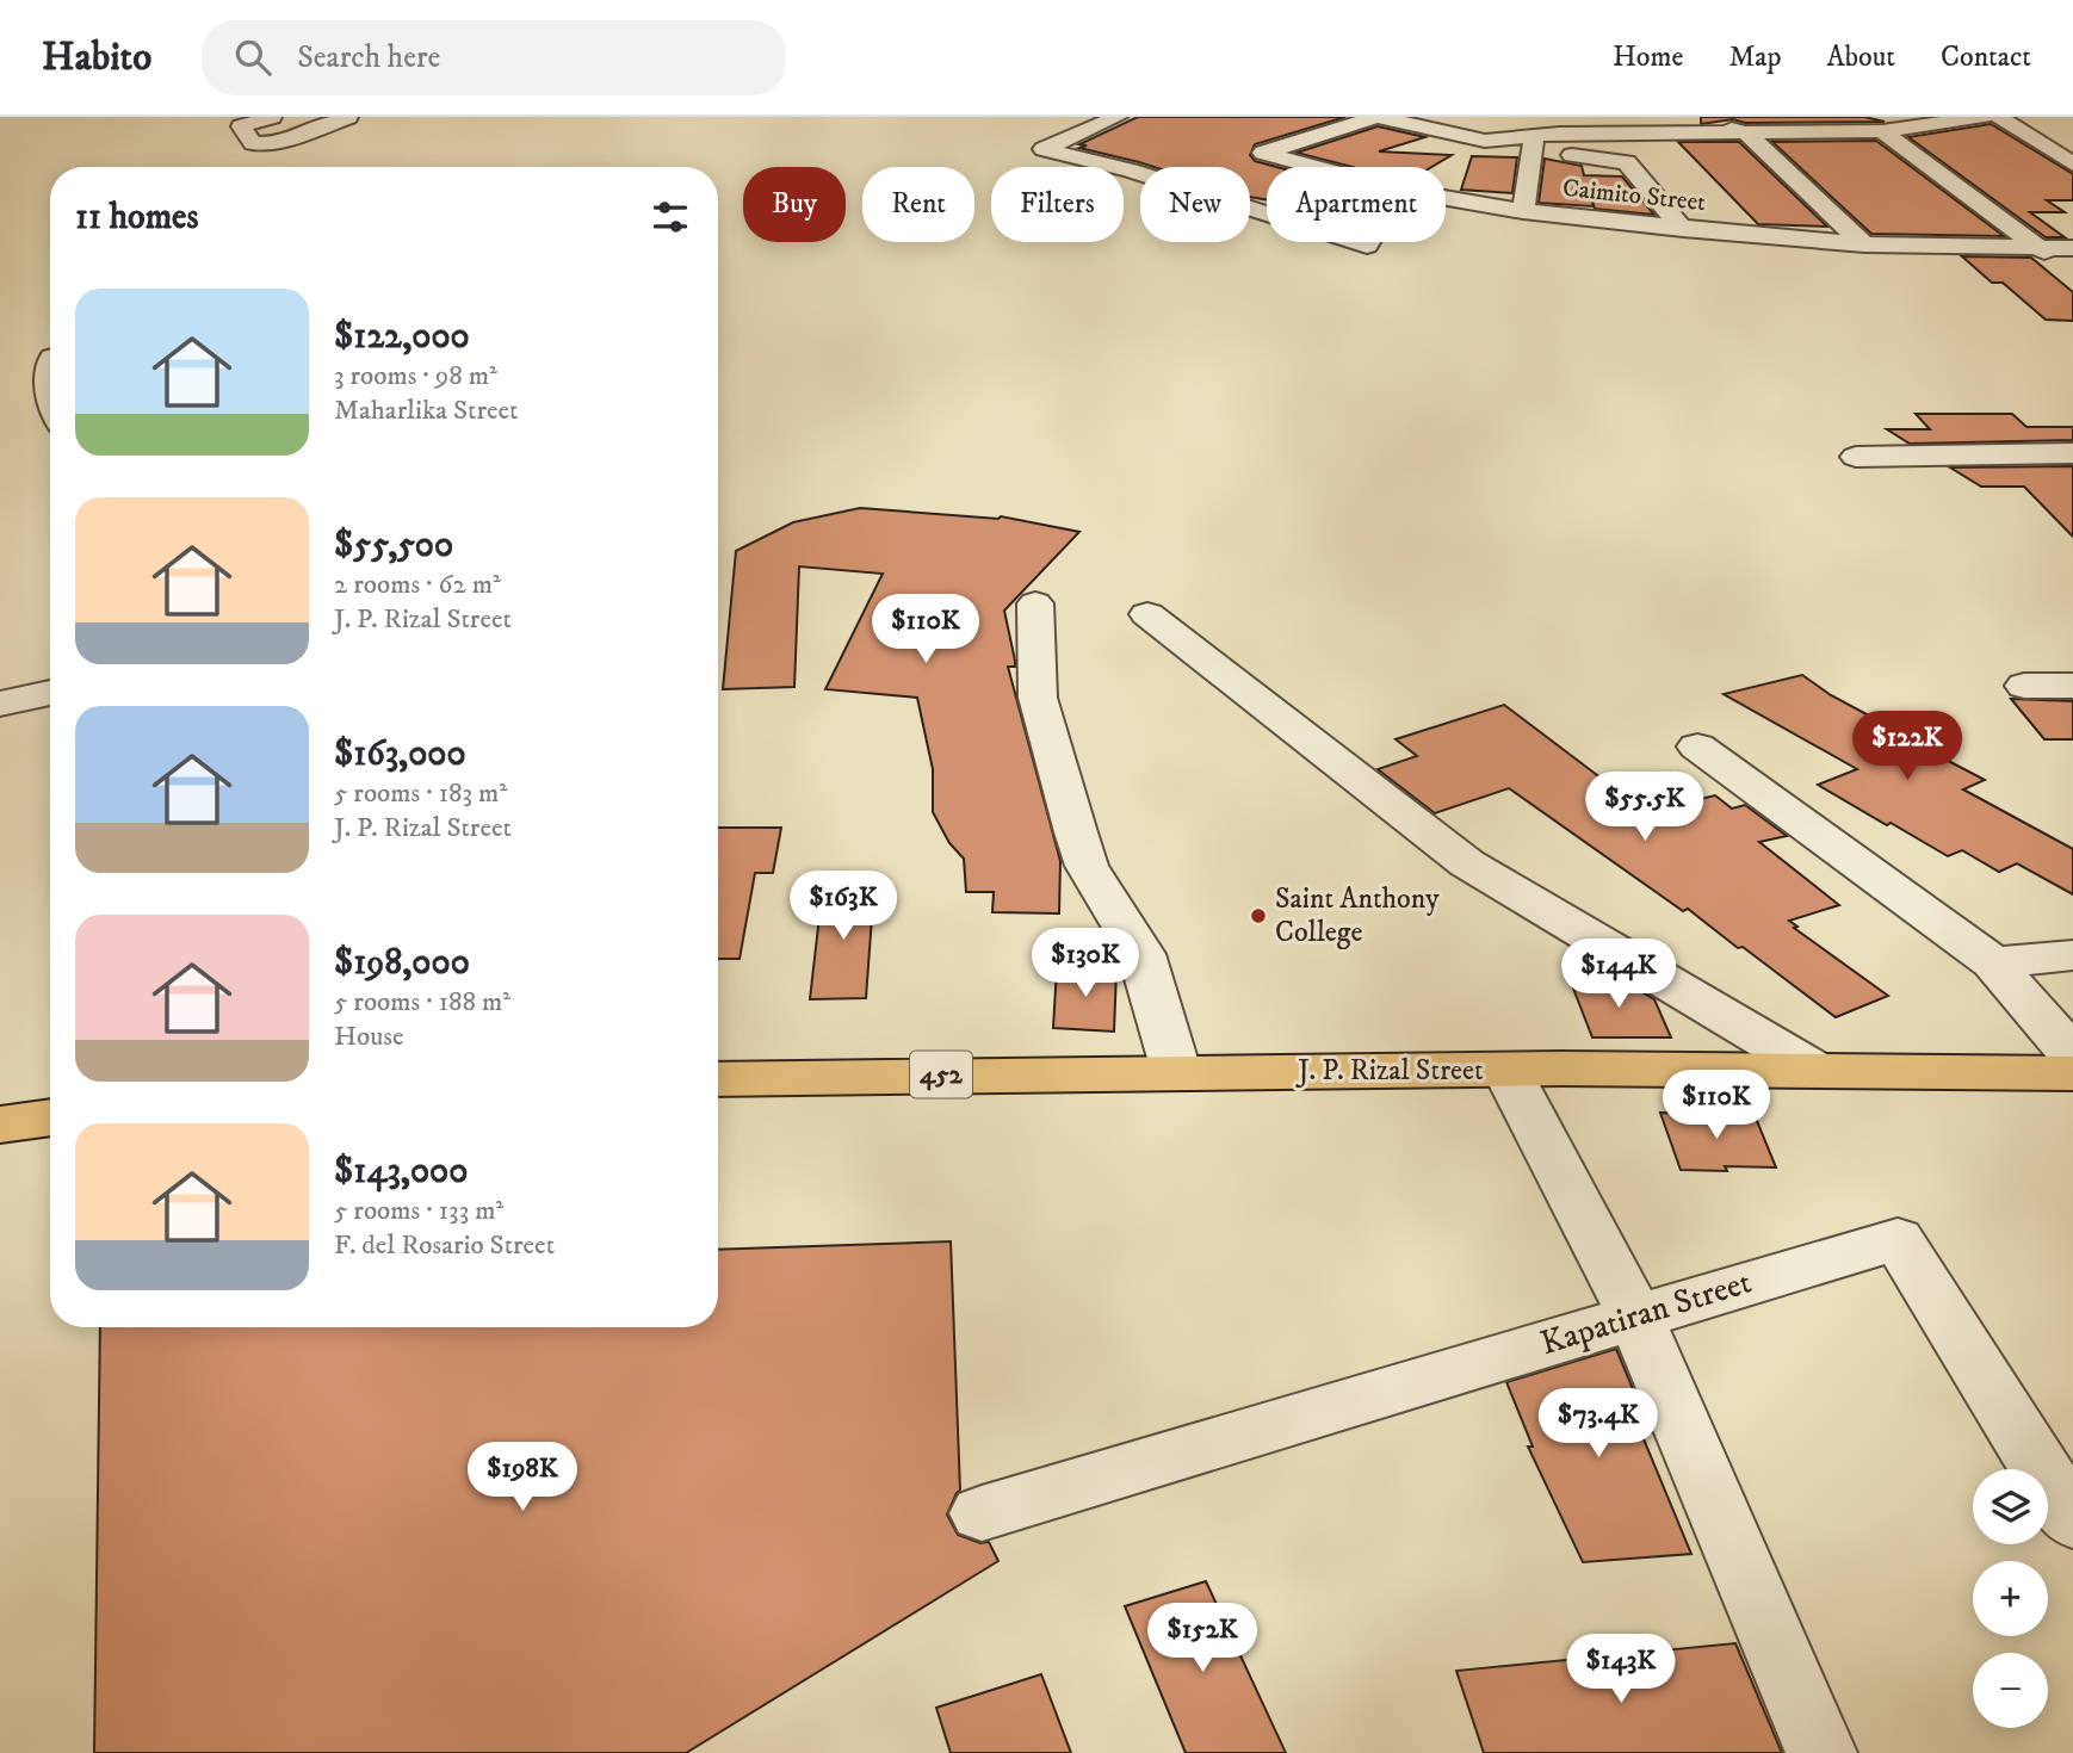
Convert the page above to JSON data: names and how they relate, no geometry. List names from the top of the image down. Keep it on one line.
{"streets":{"highway":["J. P. Rizal Street","452"],"street":["Caimito Street","Kapatiran Street"]},"places":["Saint Anthony College"],"page":{"header":"Habito","search":"Search here","nav":["Home","Map","About","Contact"],"chip":["Buy","Rent","Filters","New","Apartment"],"heading":"11 homes","list":[{"name":"$122,000","note":"3 rooms · 98 m² · Maharlika Street"},{"name":"$55,500","note":"2 rooms · 62 m² · J. P. Rizal Street"},{"name":"$163,000","note":"5 rooms · 183 m² · J. P. Rizal Street"},{"name":"$198,000","note":"5 rooms · 188 m² · House"},{"name":"$143,000","note":"5 rooms · 133 m² · F. del Rosario Street"}],"price":["$110K","$122K","$55.5K","$163K","$130K","$144K","$110K","$73.4K","$198K","$152K","$143K"],"map_buttons":["+","−"]}}
